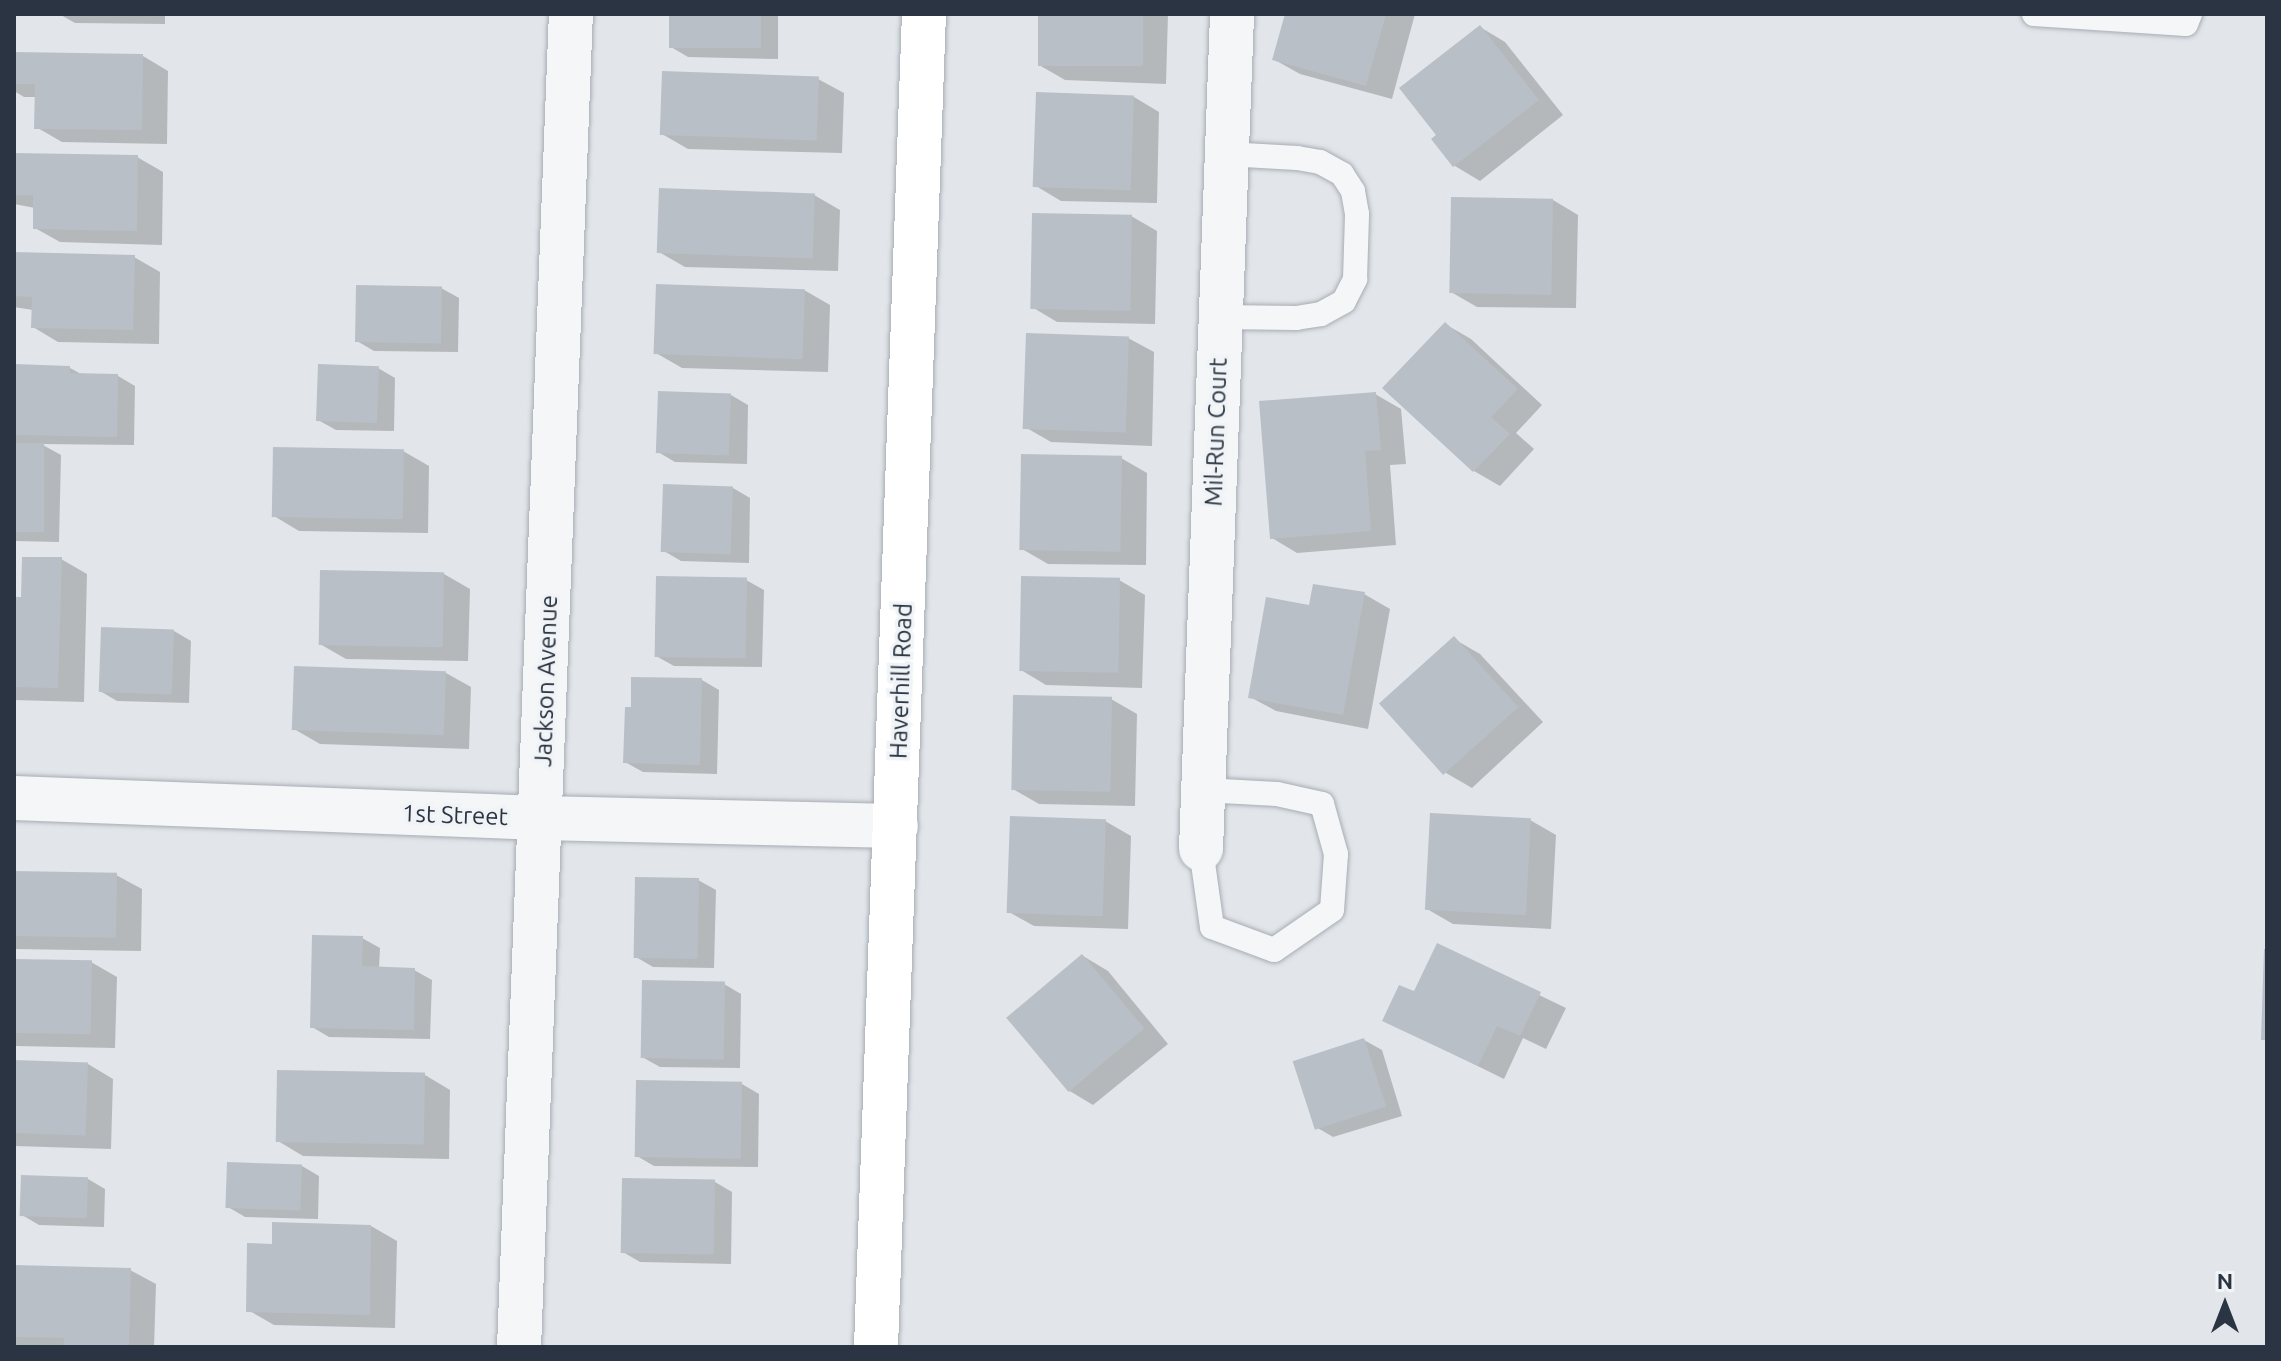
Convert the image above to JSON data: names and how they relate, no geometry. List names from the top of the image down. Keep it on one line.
{"streets":{"street":["Mil-Run Court","Jackson Avenue","Haverhill Road","1st Street"]},"crossings":[["Jackson Avenue","1st Street"],["Haverhill Road","1st Street"]],"north":"top"}
